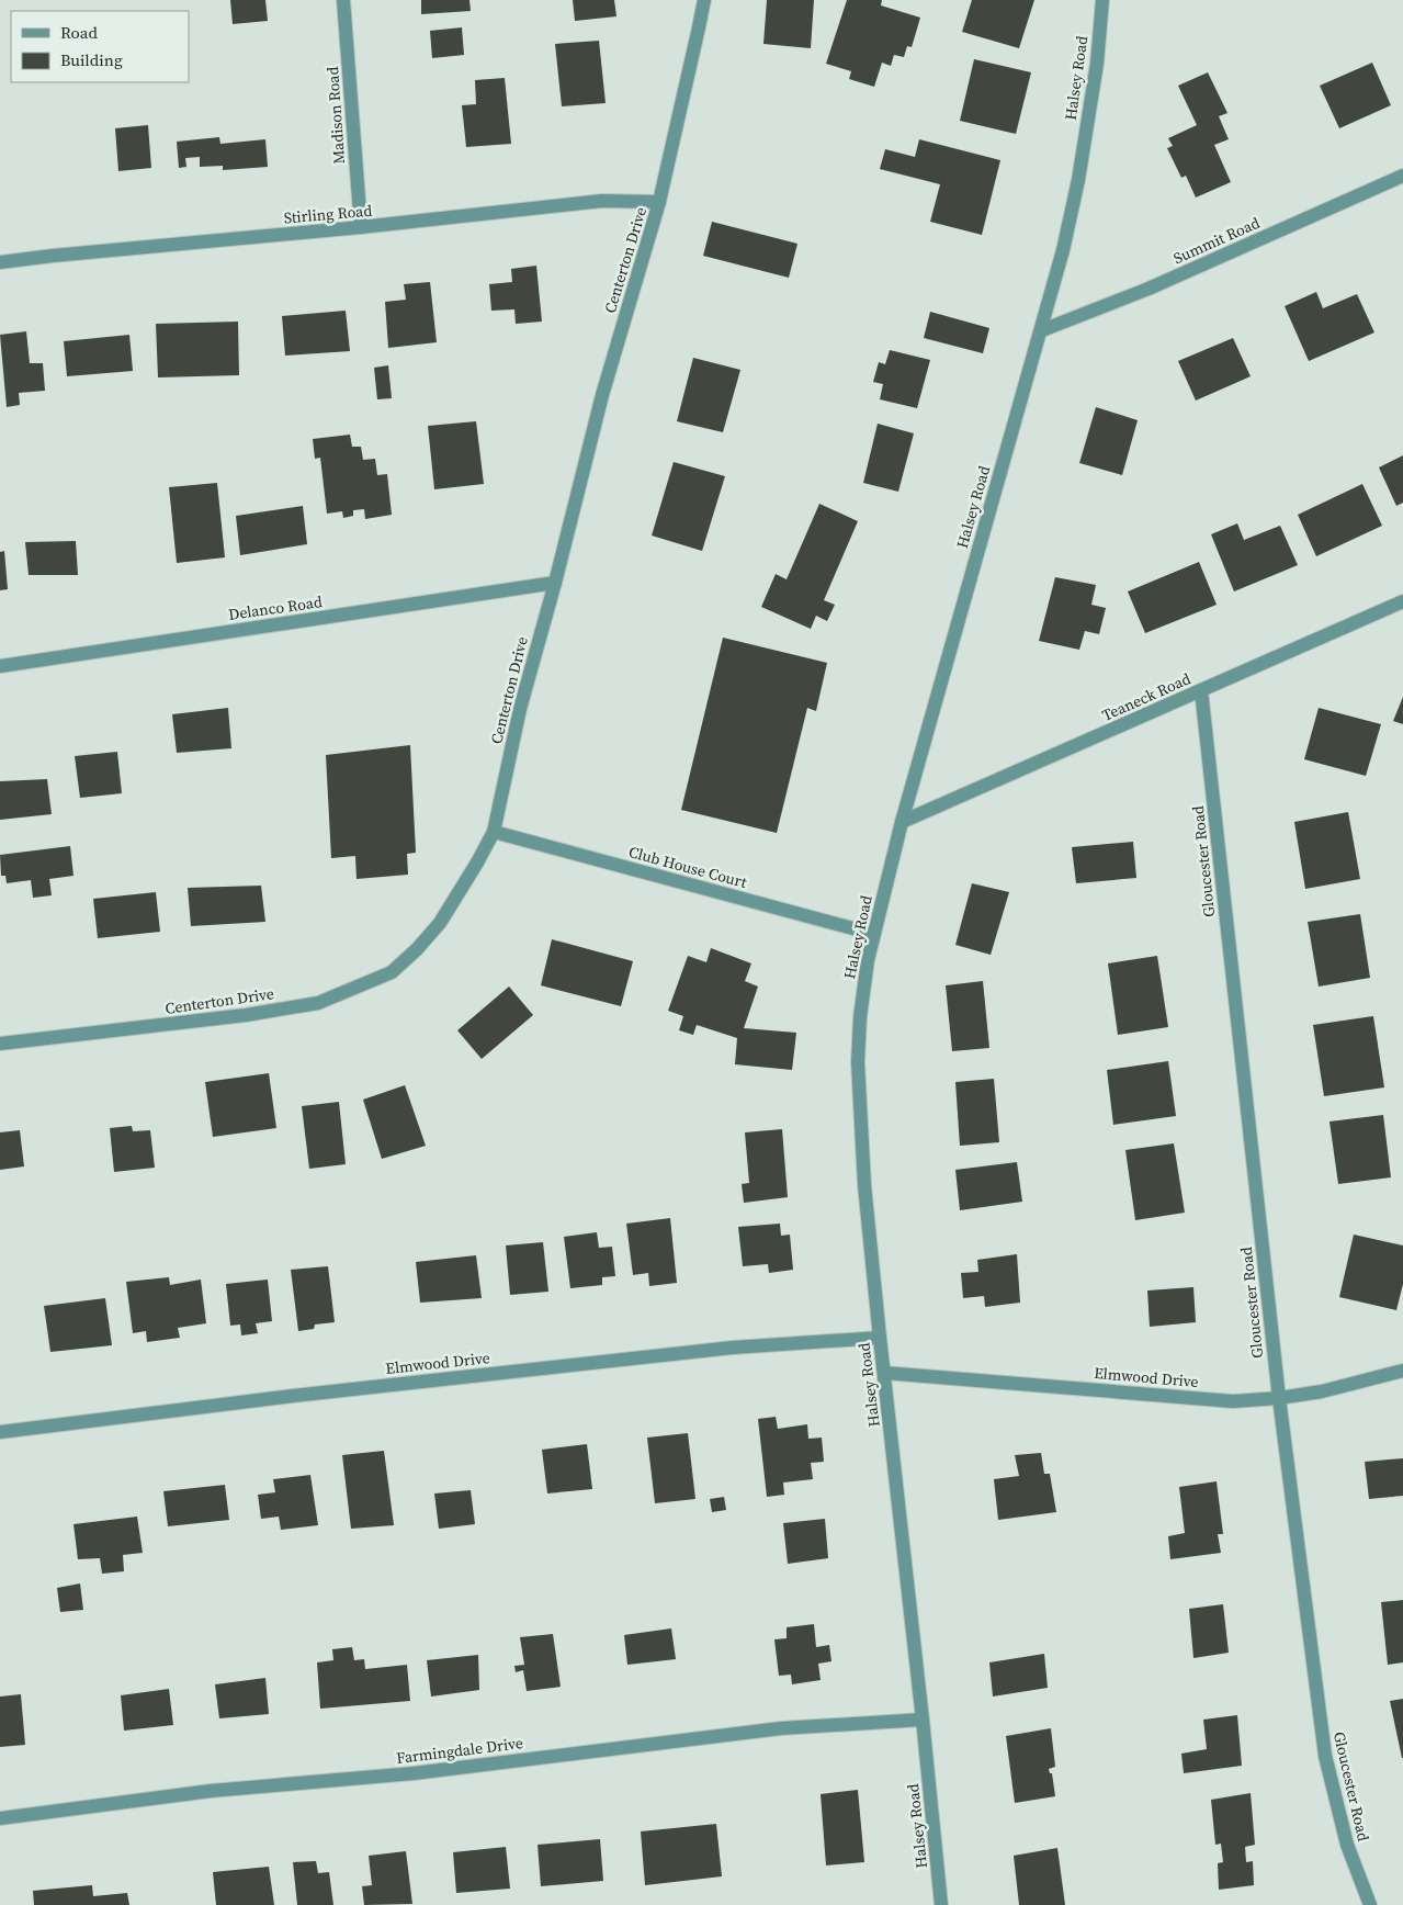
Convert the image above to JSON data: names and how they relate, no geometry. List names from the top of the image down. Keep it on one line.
{"streets":{"street":["Halsey Road","Madison Road","Stirling Road","Summit Road","Centerton Drive","Delanco Road","Teaneck Road","Gloucester Road","Club House Court","Elmwood Drive","Farmingdale Drive"]},"crossings":[["Halsey Road","Summit Road"],["Halsey Road","Teaneck Road"],["Halsey Road","Club House Court"],["Halsey Road","Elmwood Drive"],["Halsey Road","Farmingdale Drive"],["Madison Road","Stirling Road"],["Stirling Road","Centerton Drive"],["Centerton Drive","Delanco Road"],["Centerton Drive","Club House Court"],["Teaneck Road","Gloucester Road"],["Gloucester Road","Elmwood Drive"]],"legend":["Road","Building"]}
